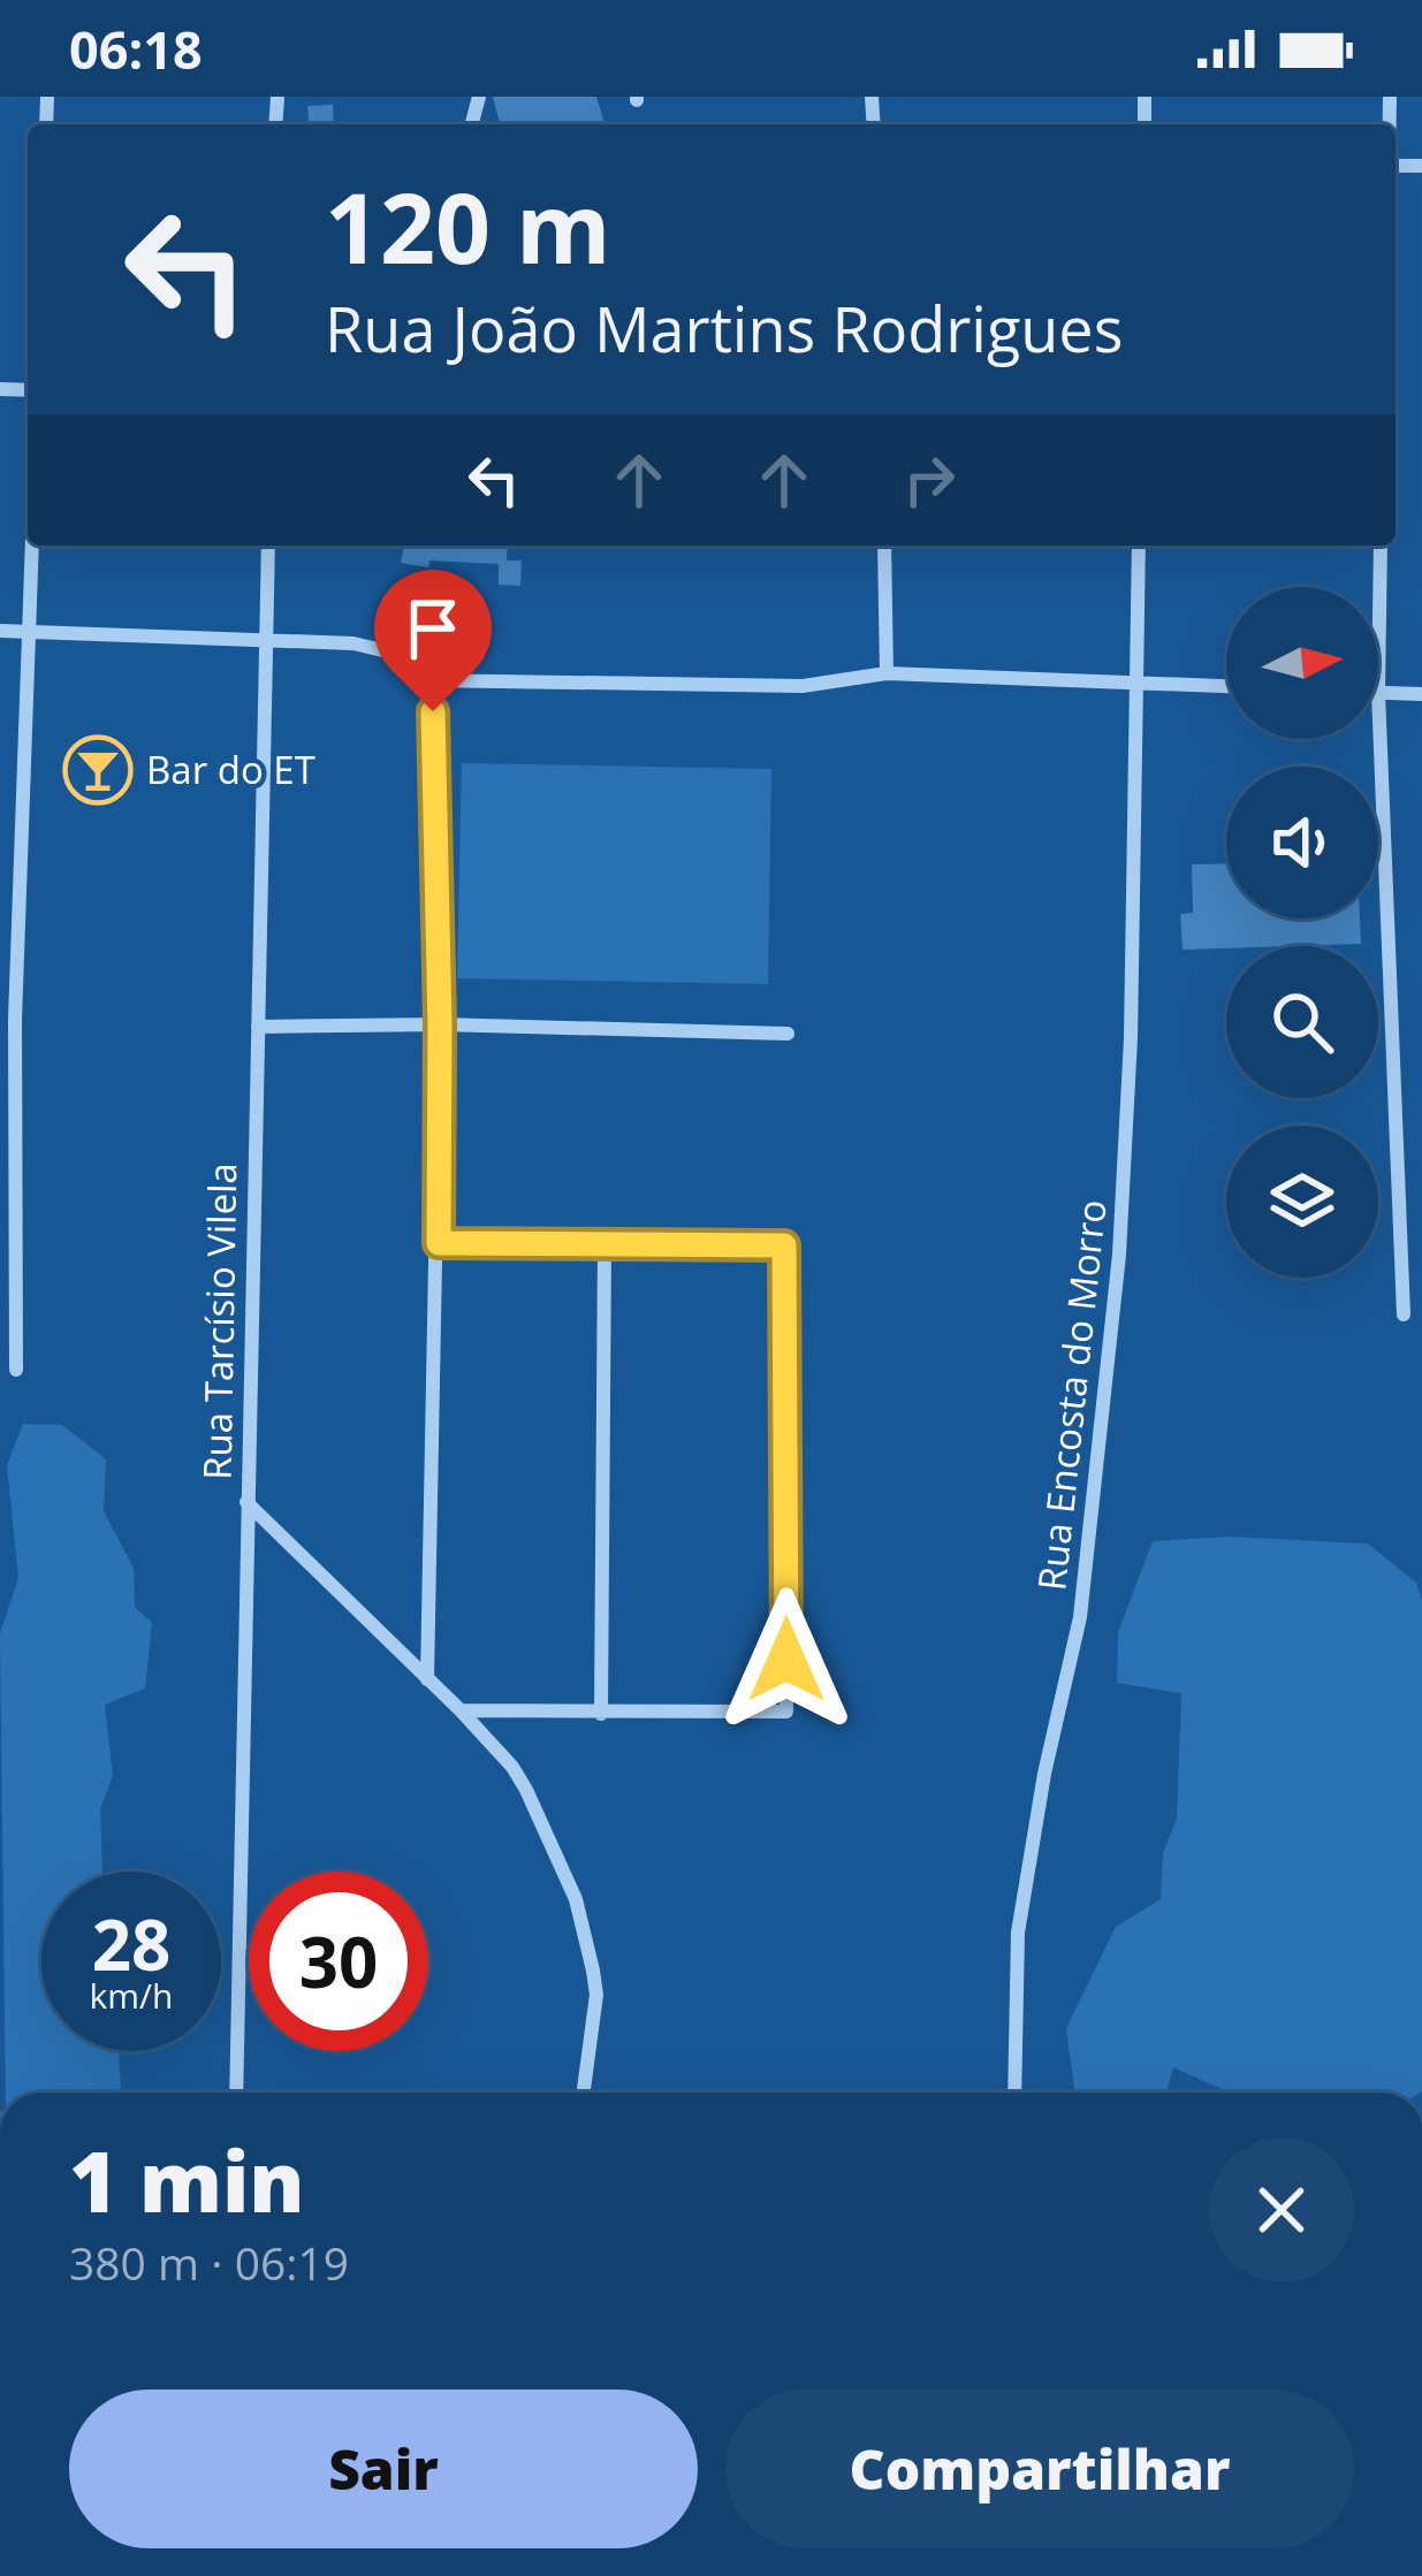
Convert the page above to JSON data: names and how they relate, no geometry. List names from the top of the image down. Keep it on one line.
{"streets":{"street":["Rua Tarcísio Vilela","Rua Encosta do Morro"]},"places":{"bar":["Bar do ET"]},"north":"right","page":{"status":"06:18","turn":["120 m","Rua João Martins Rodrigues"],"speed":"28 km/h","limit":"30","heading":["1 min","380 m · 06:19"],"buttons":["Sair","Compartilhar"]}}
